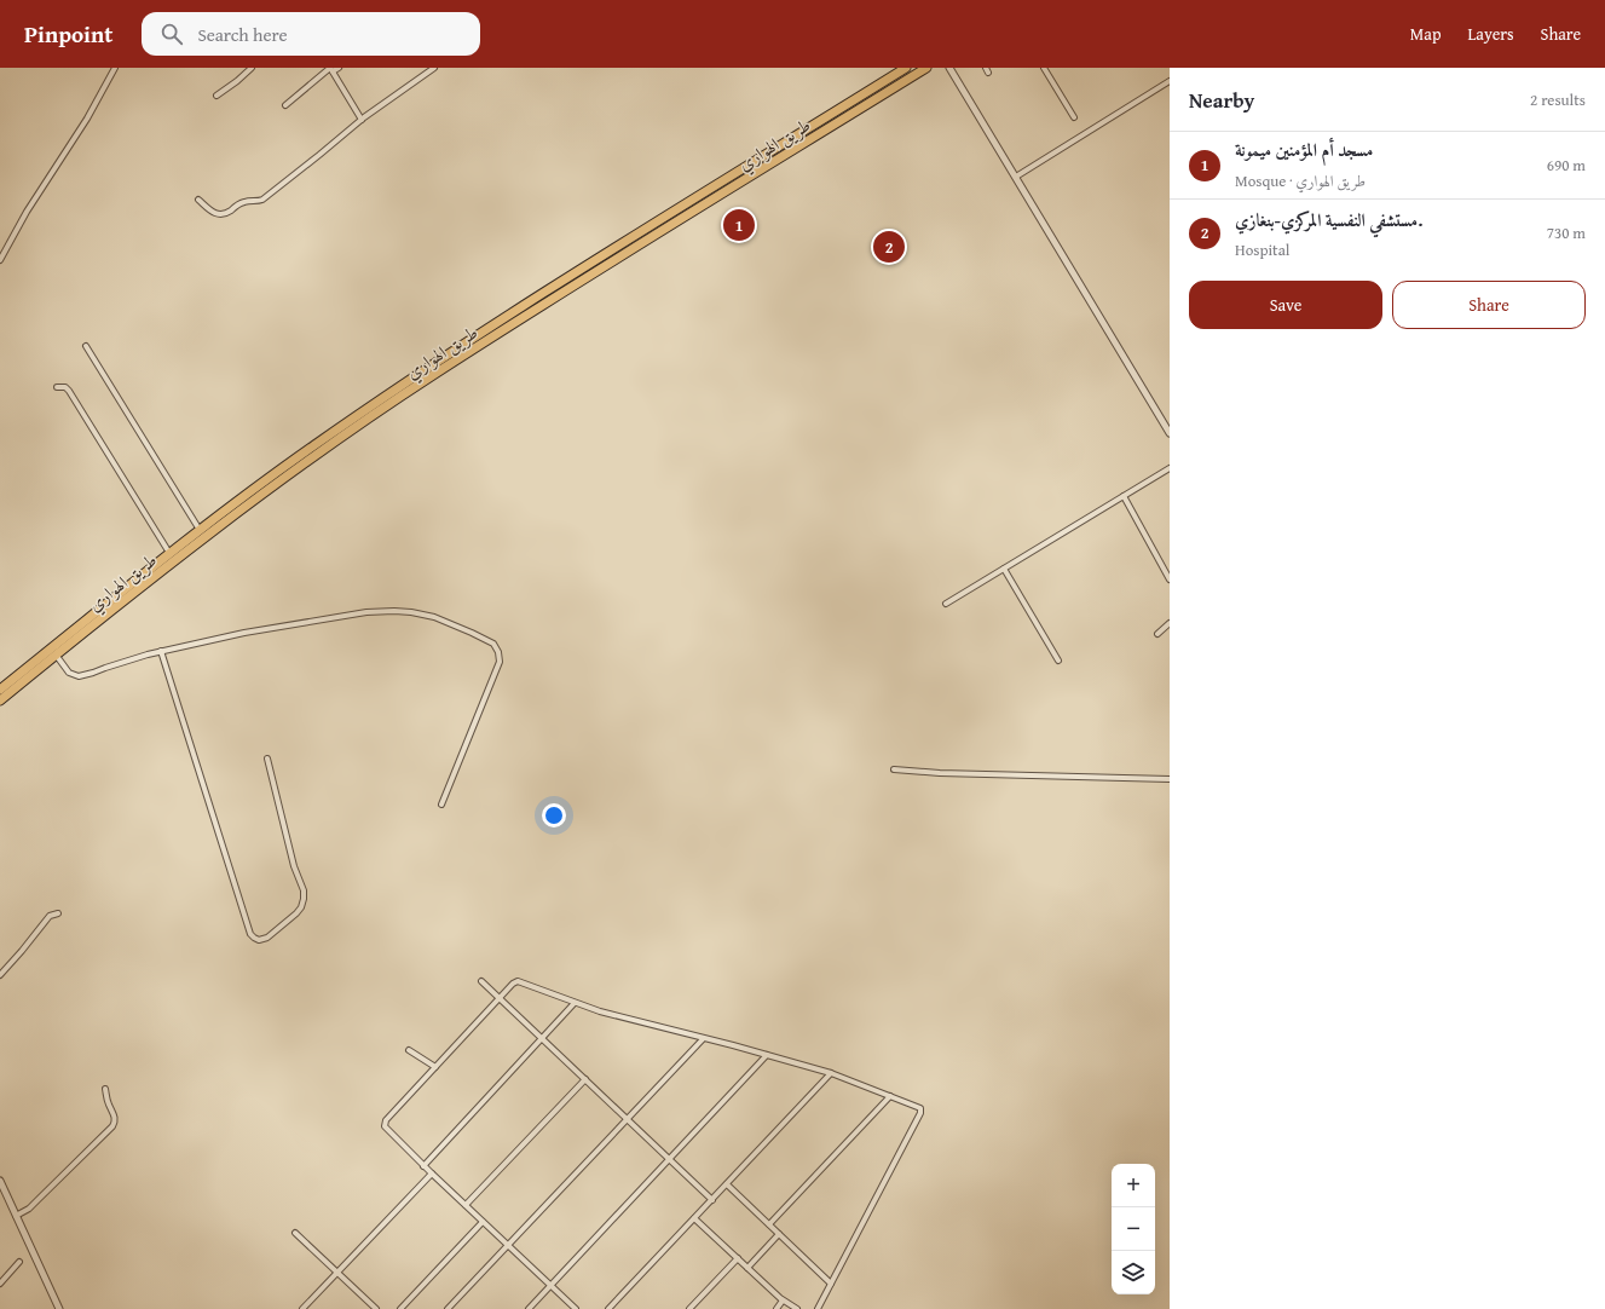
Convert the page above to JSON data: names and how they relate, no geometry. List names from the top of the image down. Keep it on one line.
{"streets":{"highway":["طريق الهواري"]},"page":{"header":"Pinpoint","search":"Search here","nav":["Map","Layers","Share"],"heading":["Nearby","2 results"],"list":[{"mark":"1","name":"مسجد أم المؤمنين ميمونة","note":"Mosque · طريق الهواري","value":"690 m"},{"mark":"2","name":"مستشفي النفسية المركزي-بنغازي.","note":"Hospital","value":"730 m"}],"pins":["1","2"],"buttons":["Save","Share"],"map_buttons":["+","−"]}}
